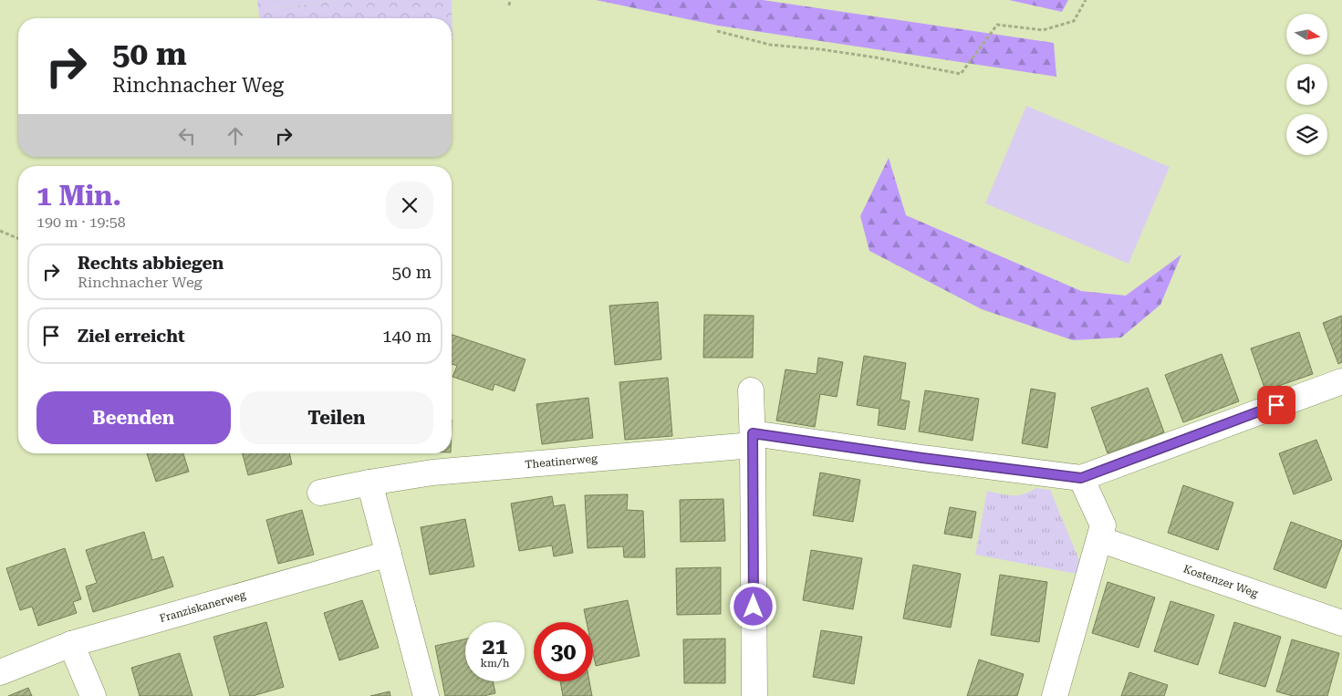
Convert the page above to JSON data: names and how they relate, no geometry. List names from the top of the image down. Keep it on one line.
{"streets":{"street":["Theatinerweg","Kostenzer Weg","Franziskanerweg"]},"north":"right","page":{"turn":["50 m","Rinchnacher Weg"],"heading":["1 Min.","190 m · 19:58"],"list":[{"name":"Rechts abbiegen","note":"Rinchnacher Weg","value":"50 m"},{"name":"Ziel erreicht","value":"140 m"}],"buttons":["Beenden","Teilen"],"speed":"21 km/h","limit":"30"}}
